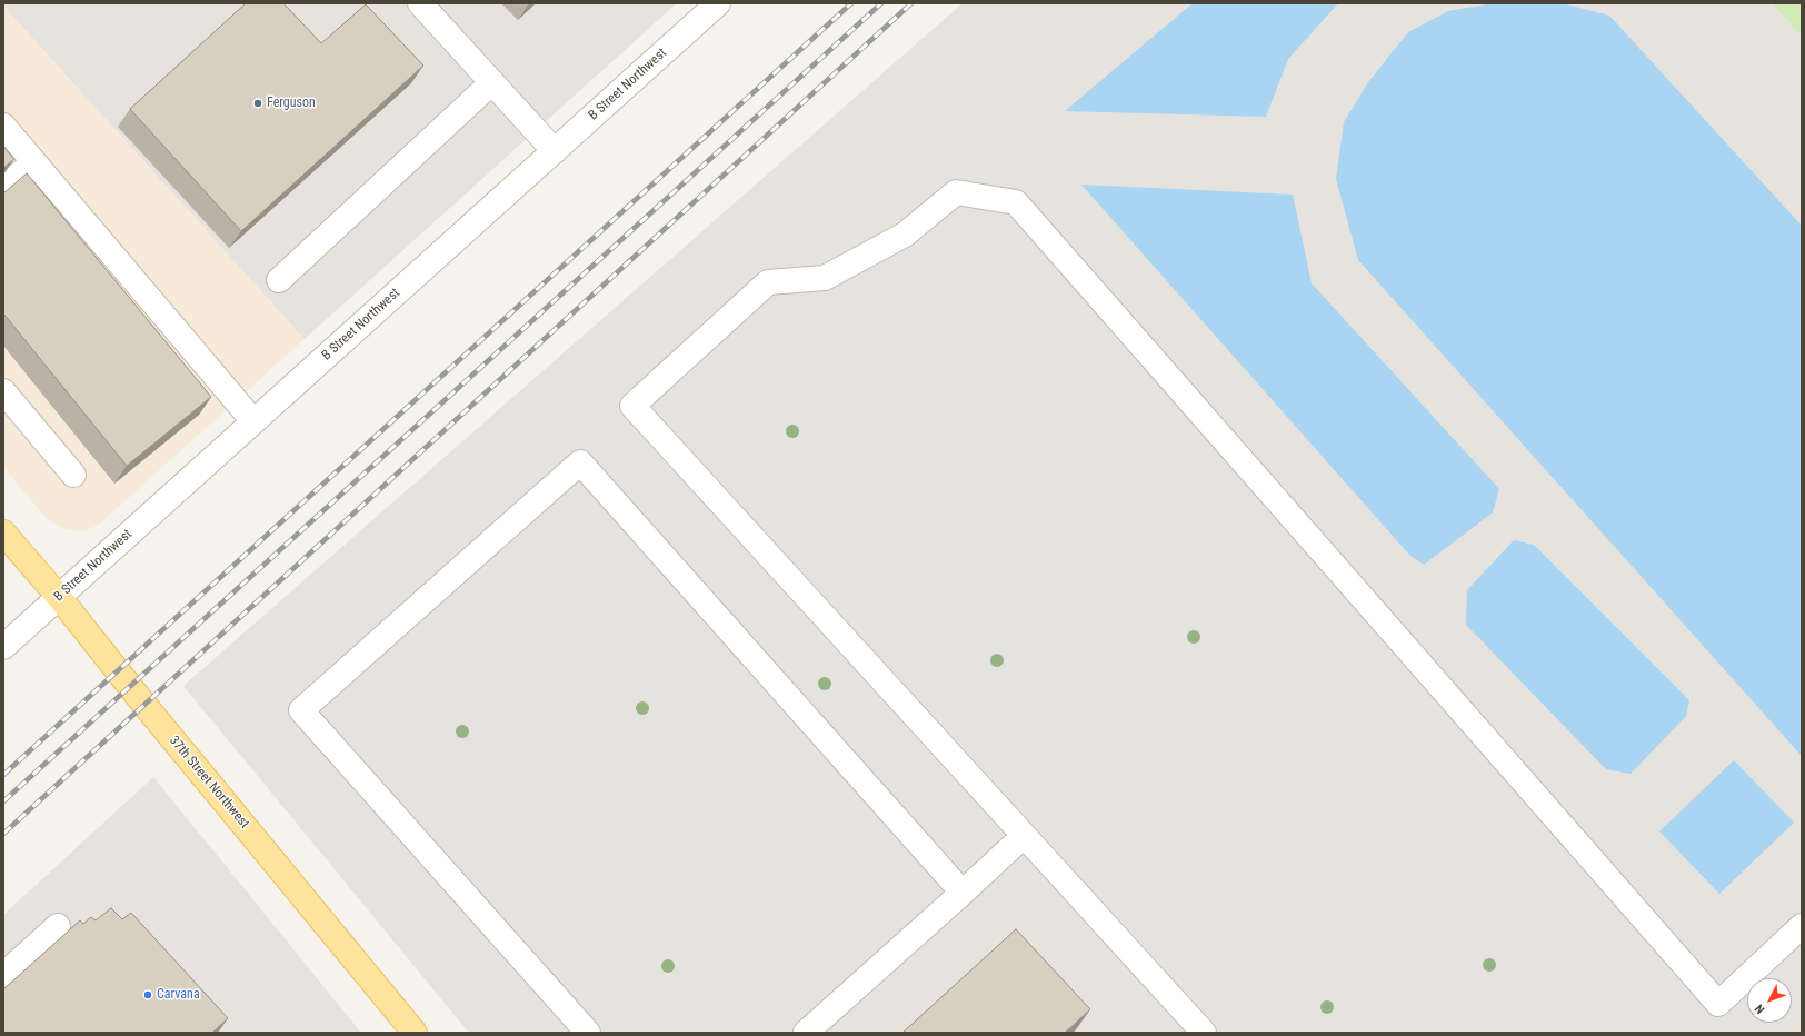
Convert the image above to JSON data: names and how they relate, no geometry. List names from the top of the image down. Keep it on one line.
{"streets":{"main road":["37th Street Northwest"],"street":["B Street Northwest"]},"crossings":[["B Street Northwest","37th Street Northwest"]],"places":["Ferguson","Carvana"],"north":"bottom left"}
